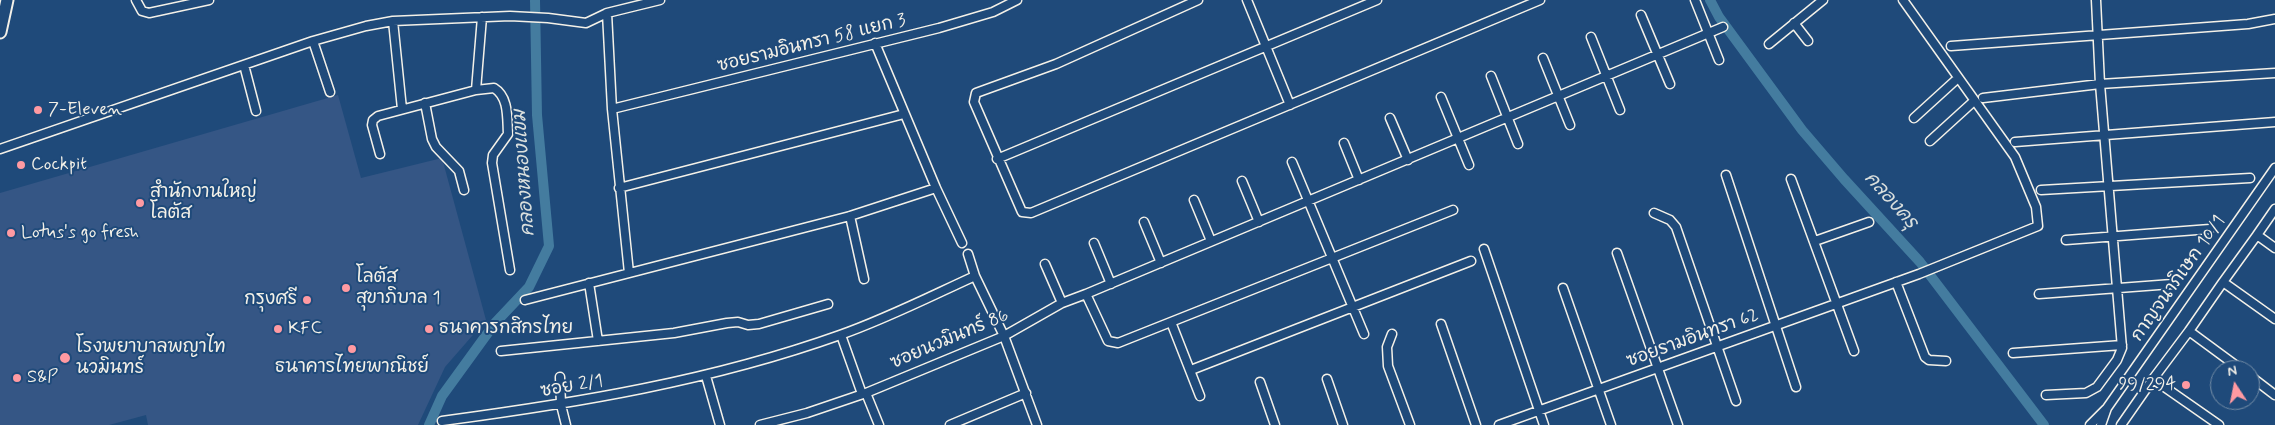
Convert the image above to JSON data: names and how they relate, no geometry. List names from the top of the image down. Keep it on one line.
{"streets":{"street":["ซอยรามอินทรา 58 แยก 3","กาญจนาภิเษก 10/1","ซอยรามอินทรา 62","ซอยนวมินทร์ 86","ซอย 2/1"]},"water":["คลองหนองแขม","คลองครุ"],"places":["7-Eleven","Cockpit","สำนักงานใหญ่ โลตัส","Lotus's go fresh","โลตัส สุขาภิบาล 1","กรุงศรี","KFC","ธนาคารกสิกรไทย","ธนาคารไทยพาณิชย์","โรงพยาบาลพญาไท นวมินทร์","S&P","99/294"],"north":"top"}
